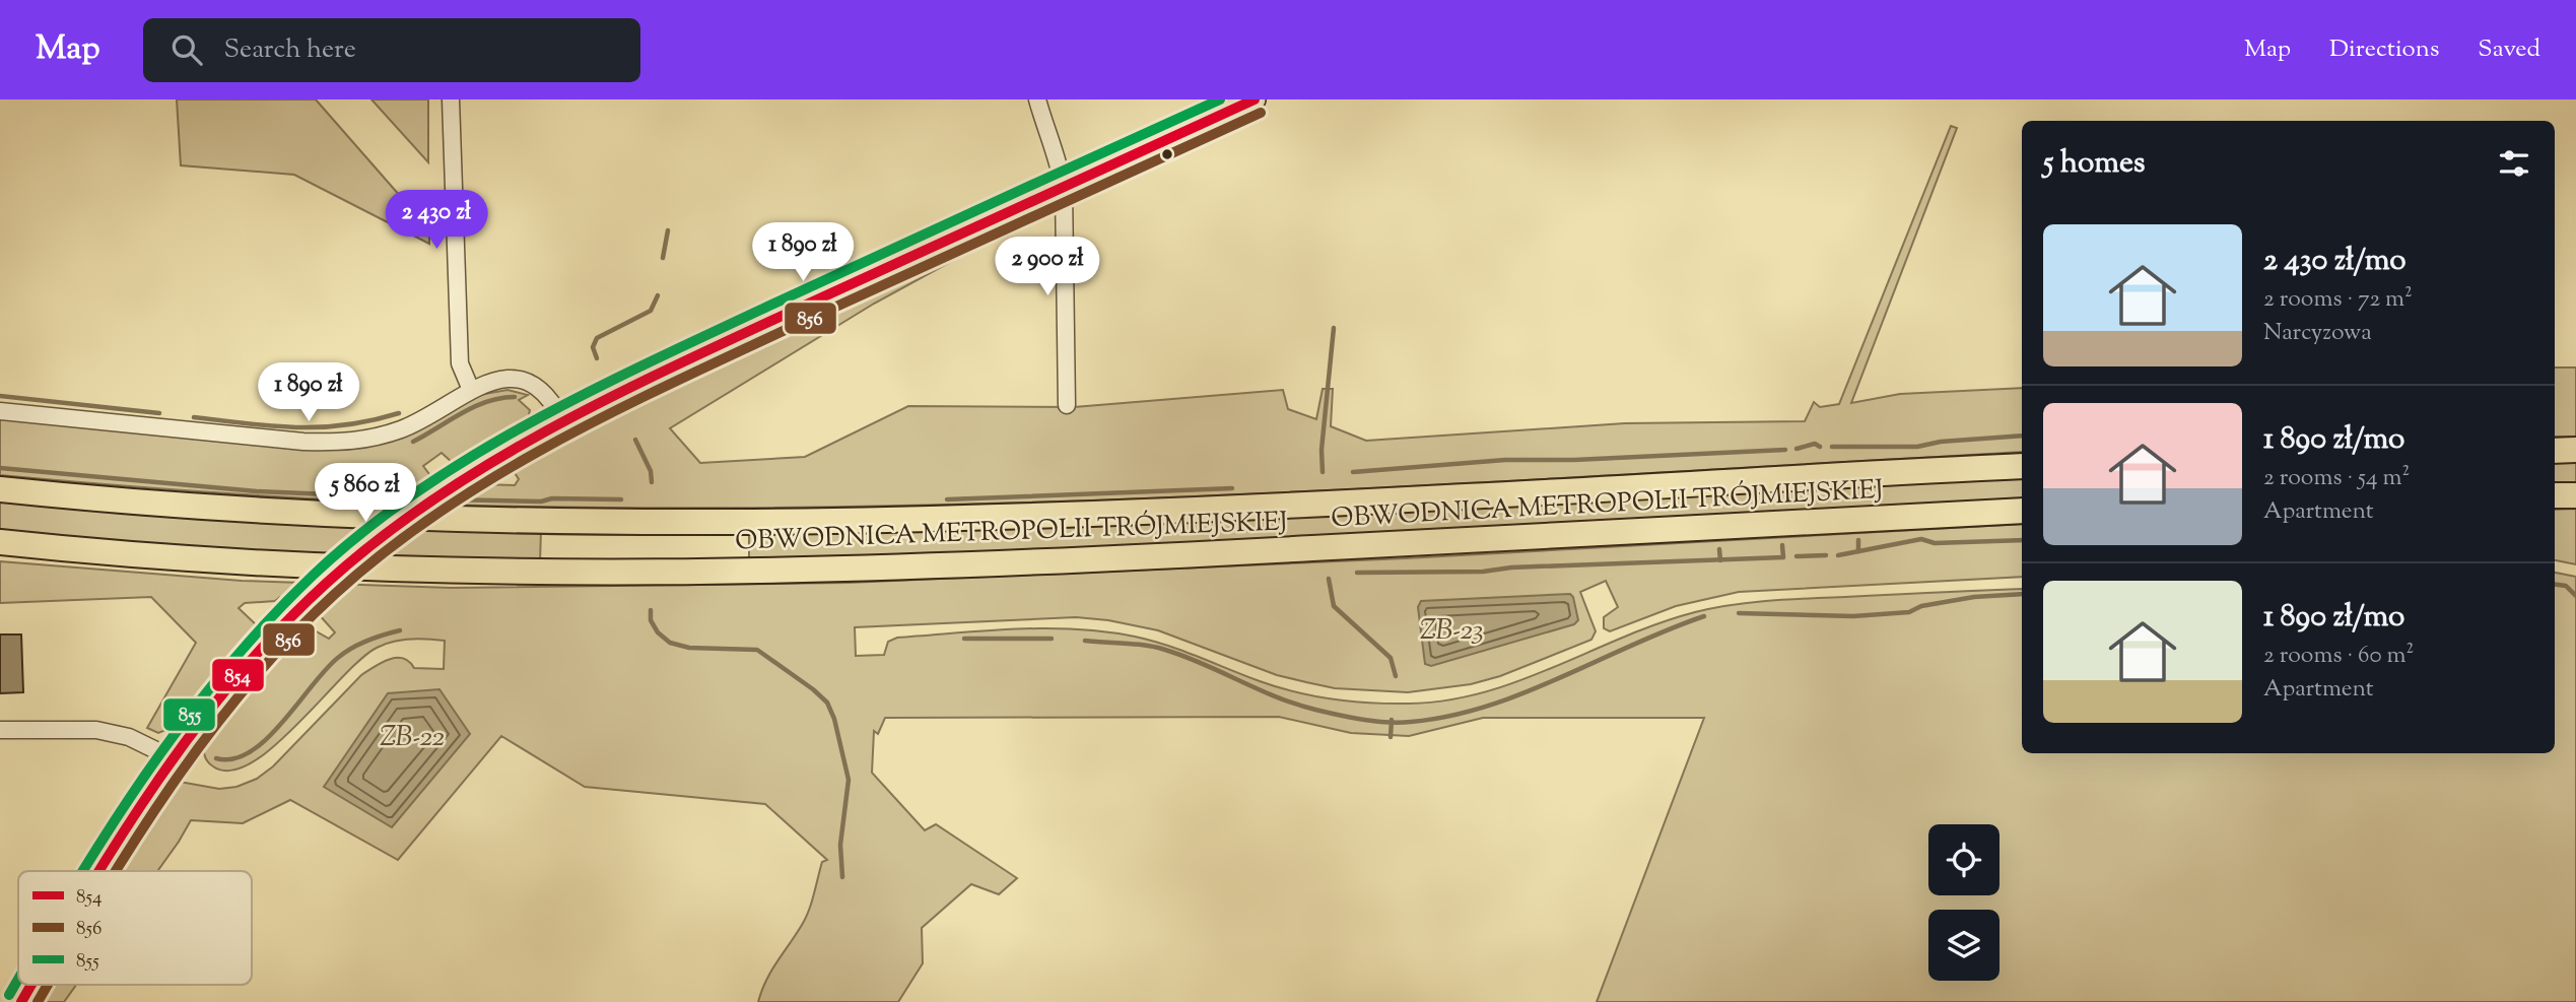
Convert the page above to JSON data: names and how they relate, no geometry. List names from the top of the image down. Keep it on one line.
{"streets":{"highway":["OBWODNICA METROPOLII TRÓJMIEJSKIEJ"]},"water":["ZB-23","ZB-22"],"lines":["transit line 854","transit line 855","transit line 856"],"legend":["854","856","855"],"page":{"header":"Map","search":"Search here","nav":["Map","Directions","Saved"],"heading":"5 homes","price":["2 430 zł","1 890 zł","2 900 zł","1 890 zł","5 860 zł"],"list":[{"name":"2 430 zł/mo","note":"2 rooms · 72 m² · Narcyzowa"},{"name":"1 890 zł/mo","note":"2 rooms · 54 m² · Apartment"},{"name":"1 890 zł/mo","note":"2 rooms · 60 m² · Apartment"}]}}
